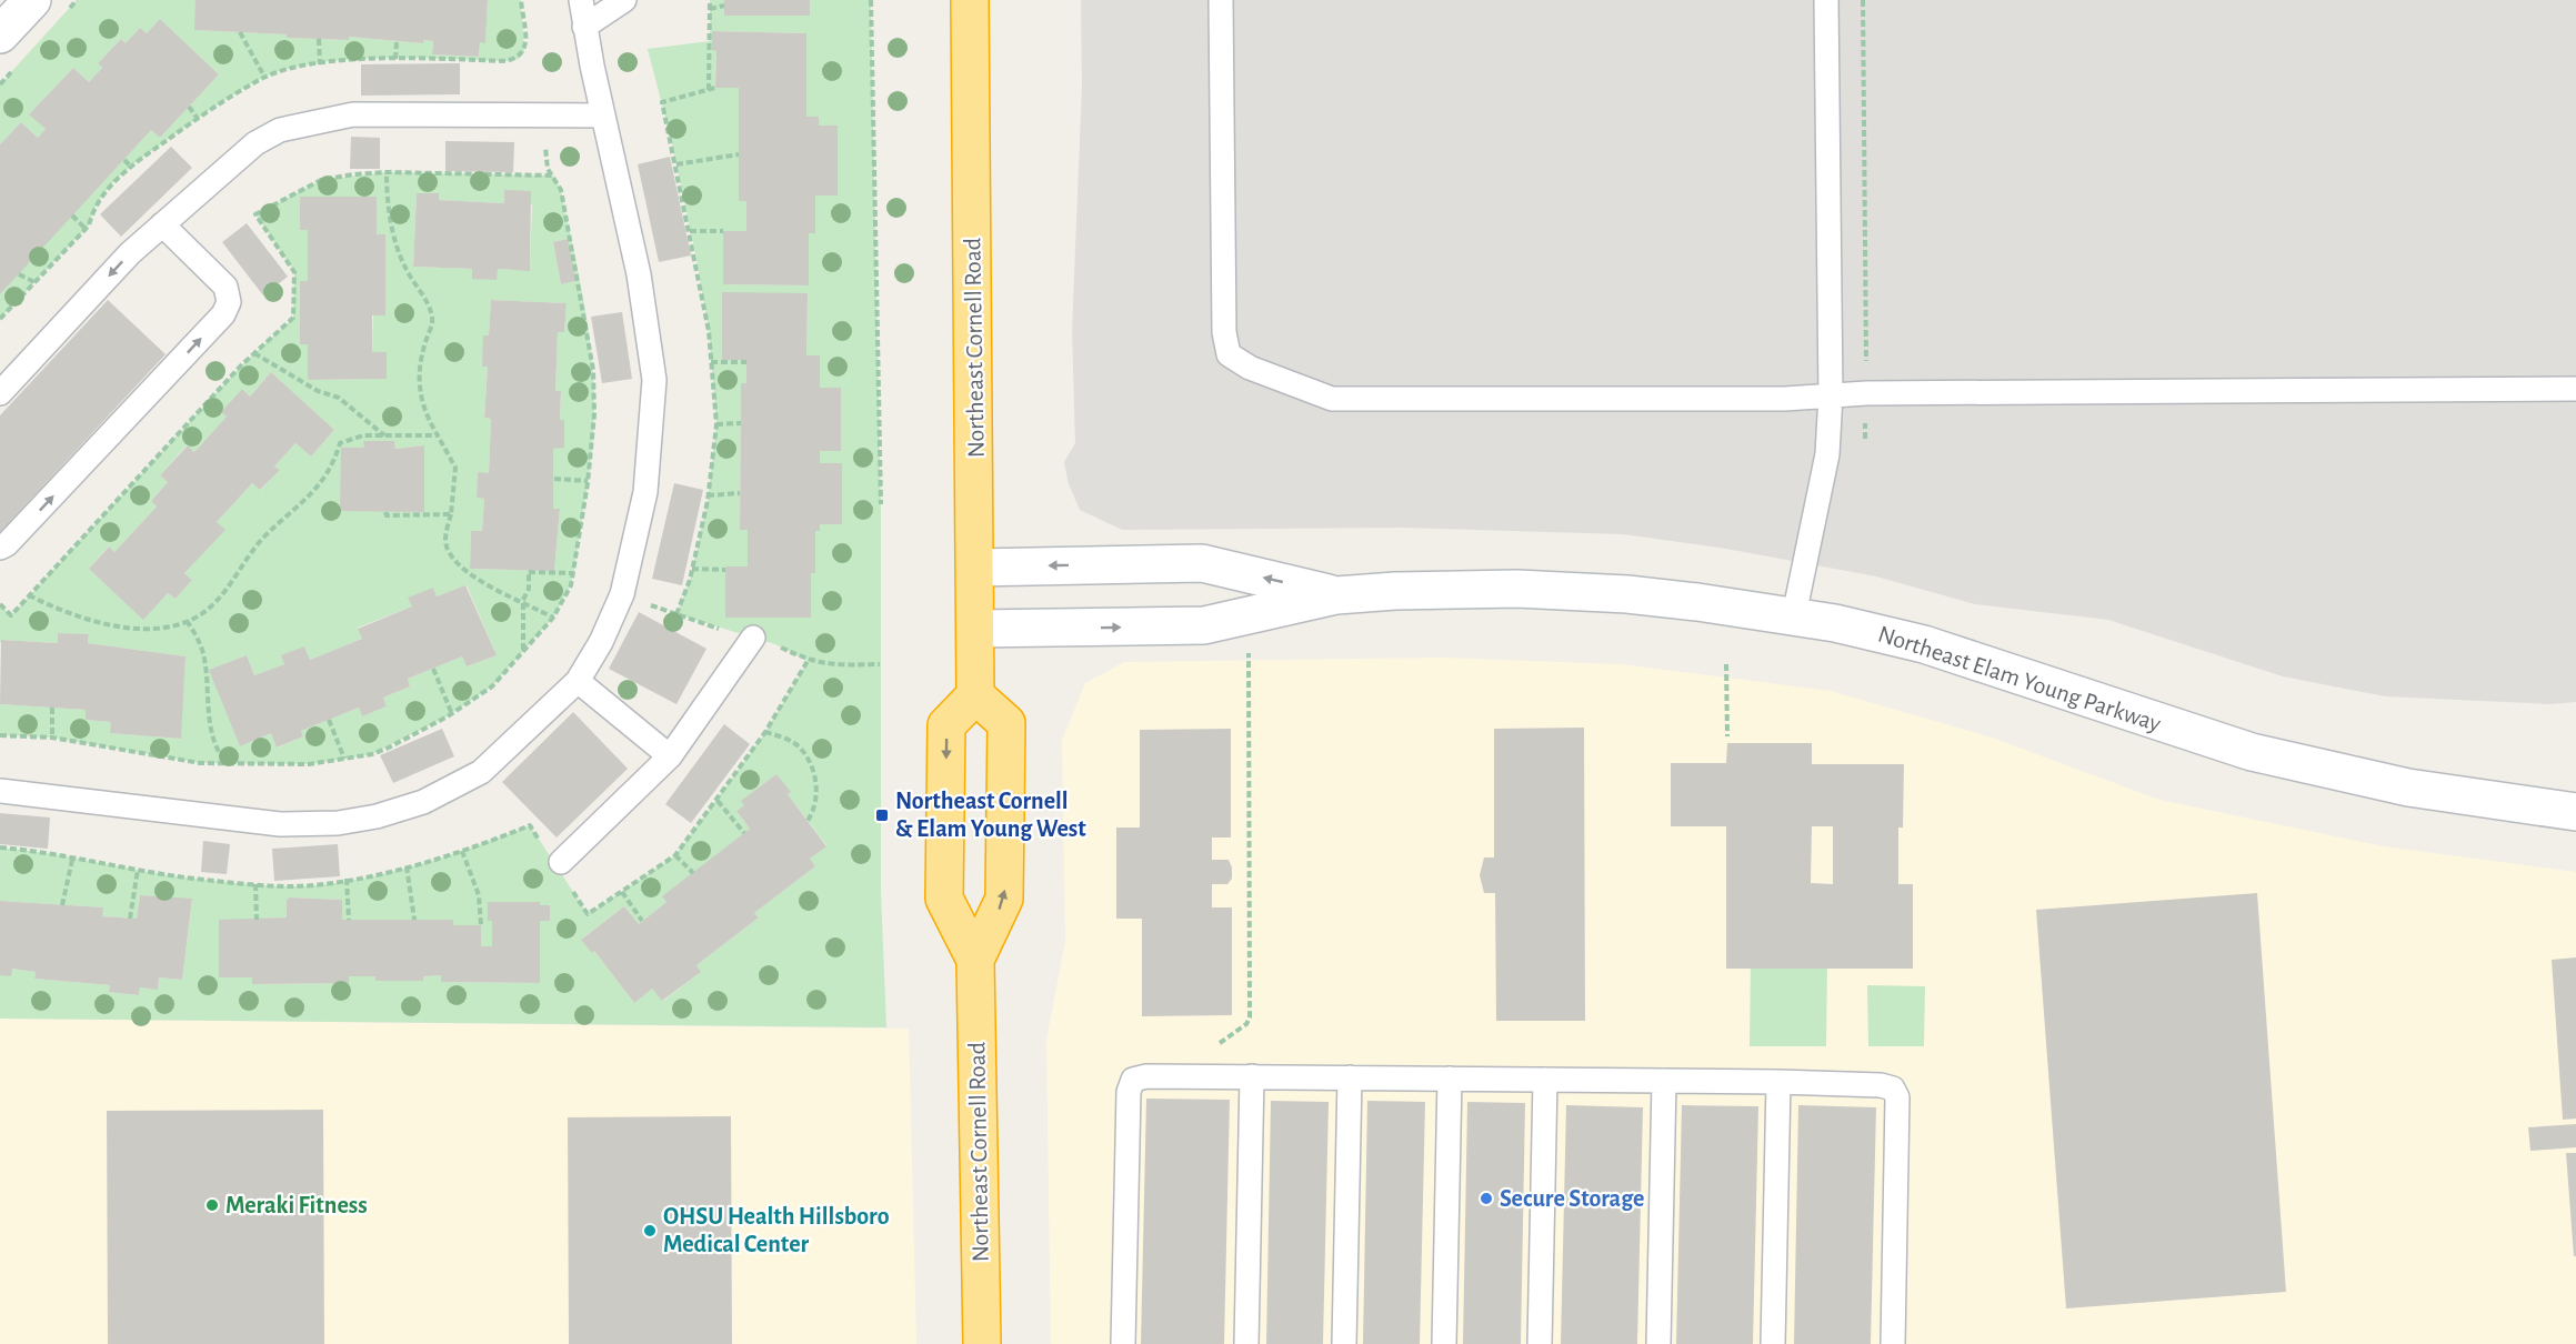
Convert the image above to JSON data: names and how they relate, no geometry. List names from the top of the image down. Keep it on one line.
{"streets":{"highway":["Northeast Cornell Road"],"street":["Northeast Elam Young Parkway"]},"places":{"transit":["Northeast Cornell & Elam Young West"],"other":["Secure Storage","Meraki Fitness","OHSU Health Hillsboro Medical Center"]}}
